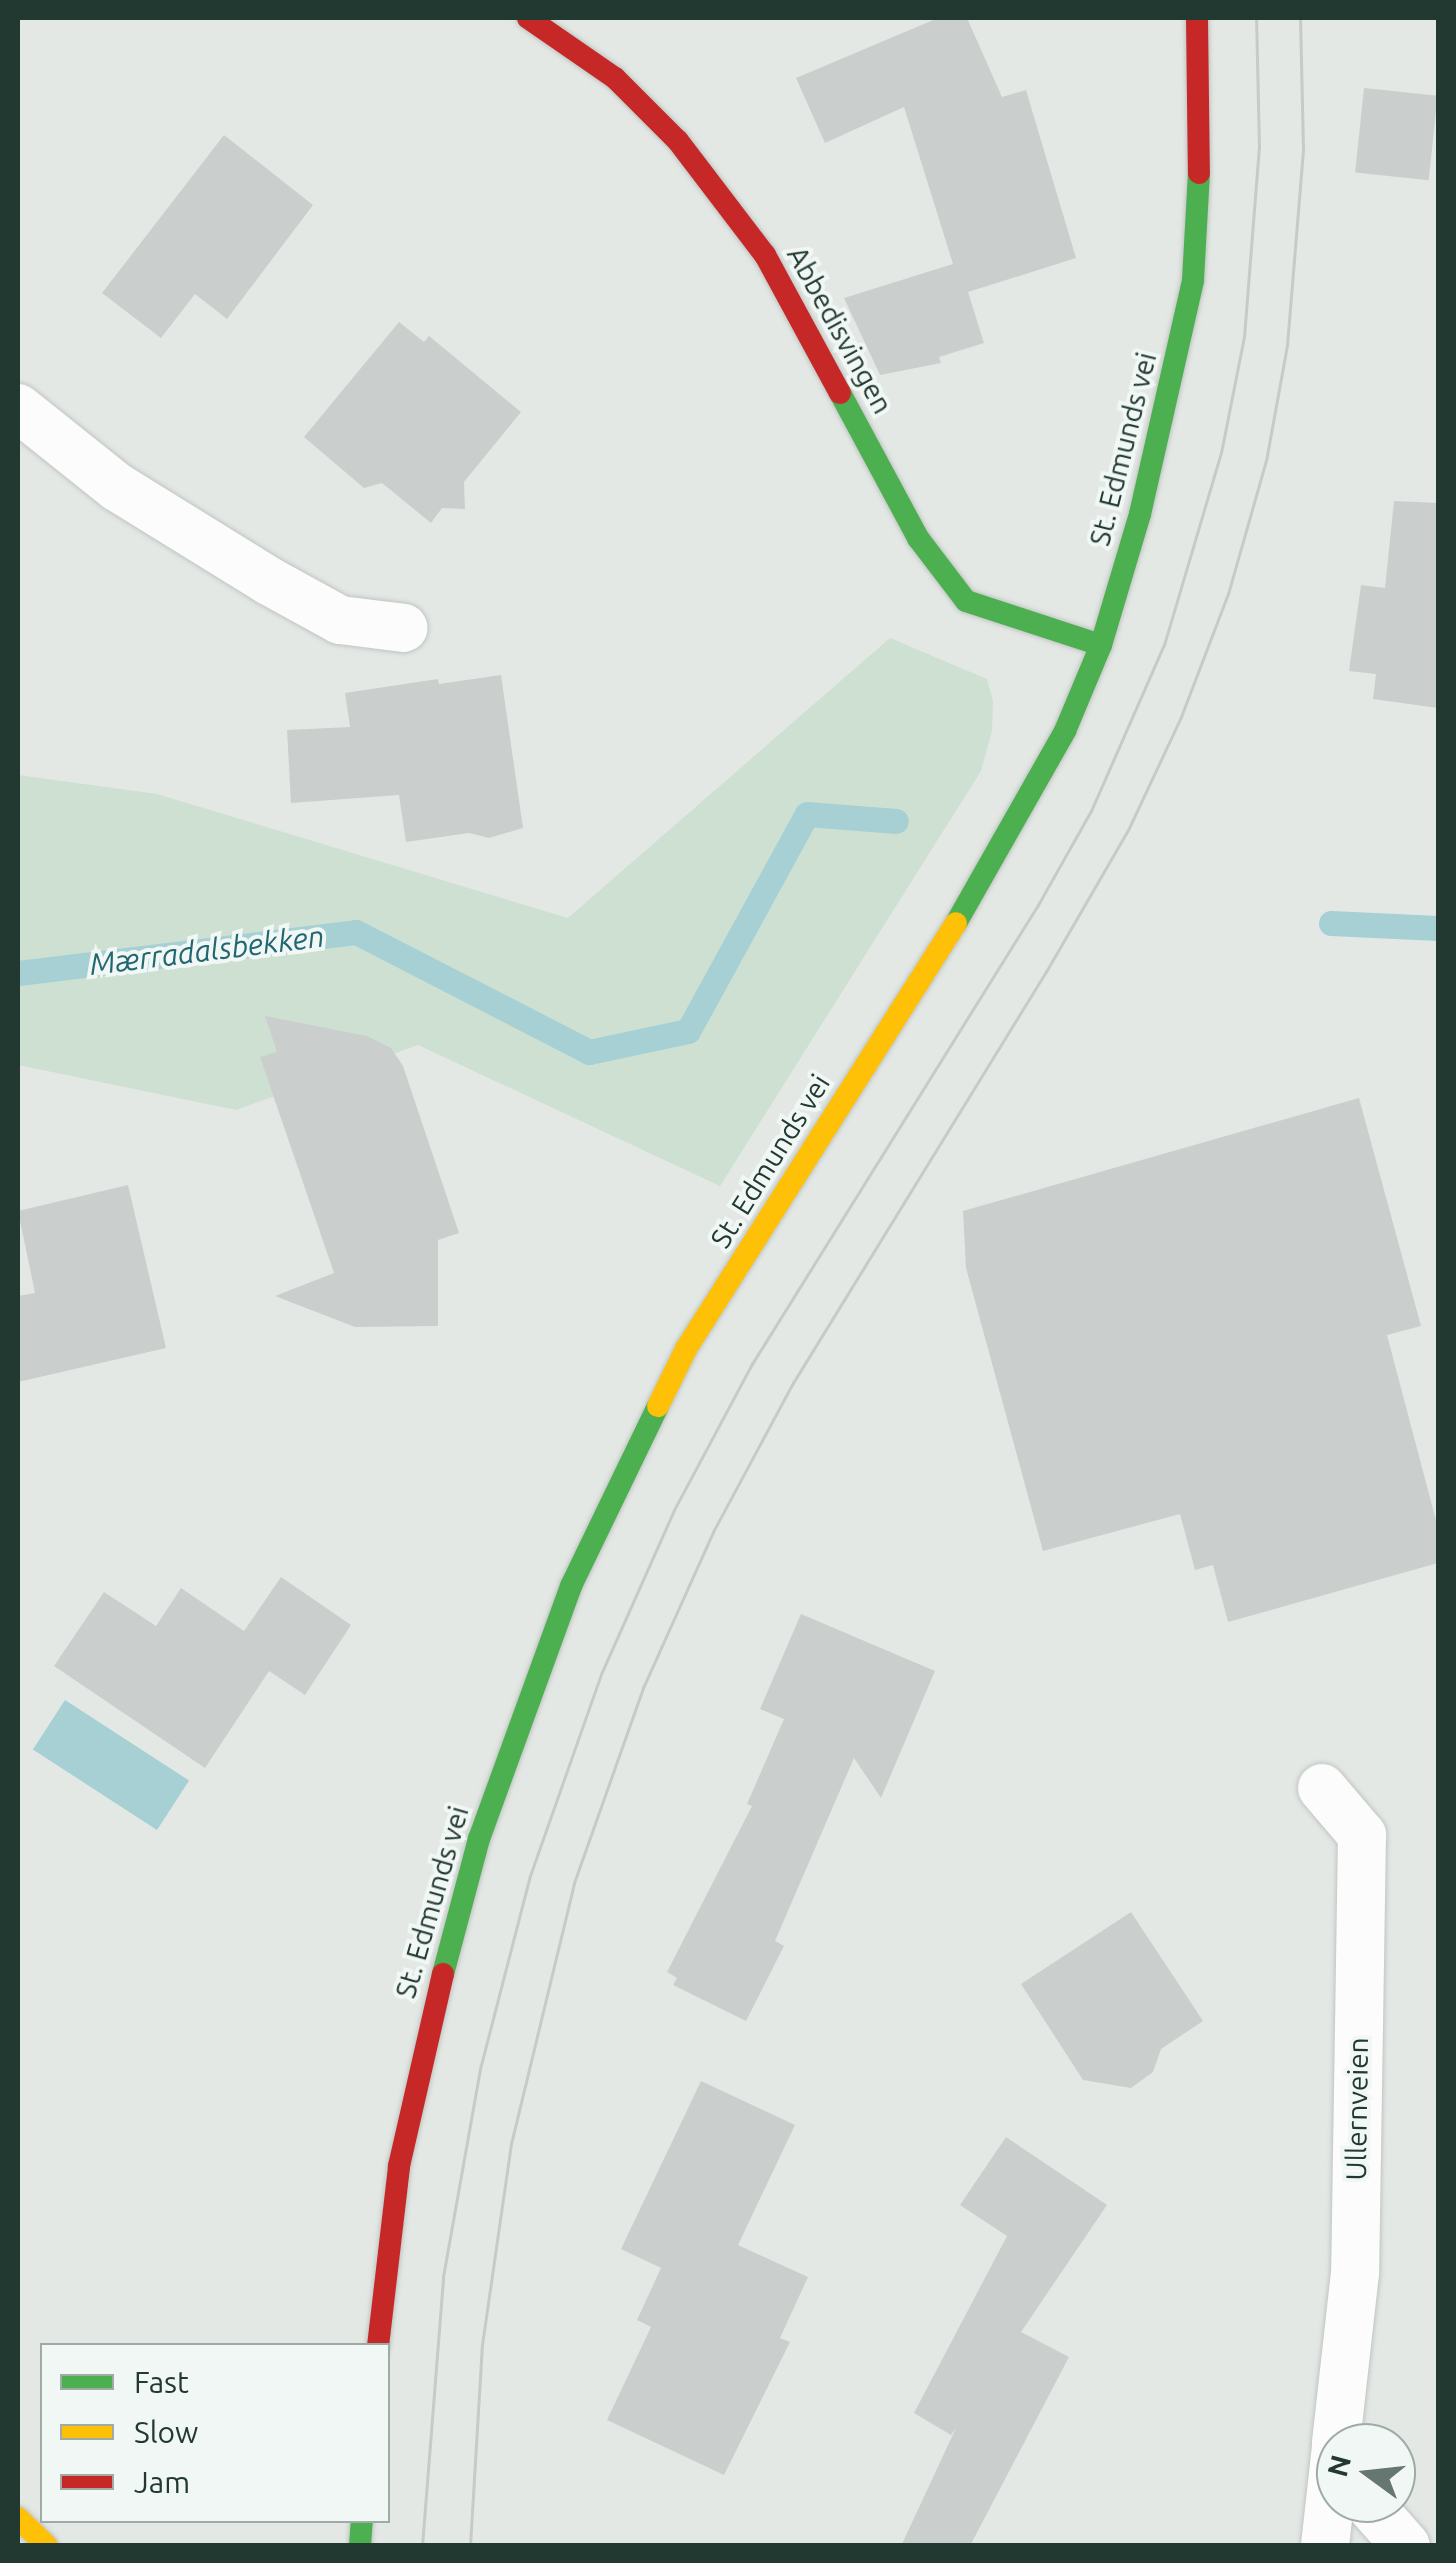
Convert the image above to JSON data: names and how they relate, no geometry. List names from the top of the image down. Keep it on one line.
{"streets":{"street":["Abbedisvingen","St. Edmunds vei"],"lane":["Ullernveien"]},"crossings":[["Abbedisvingen","St. Edmunds vei"]],"water":["Mærradalsbekken"],"legend":["Fast","Slow","Jam"],"north":"left"}
